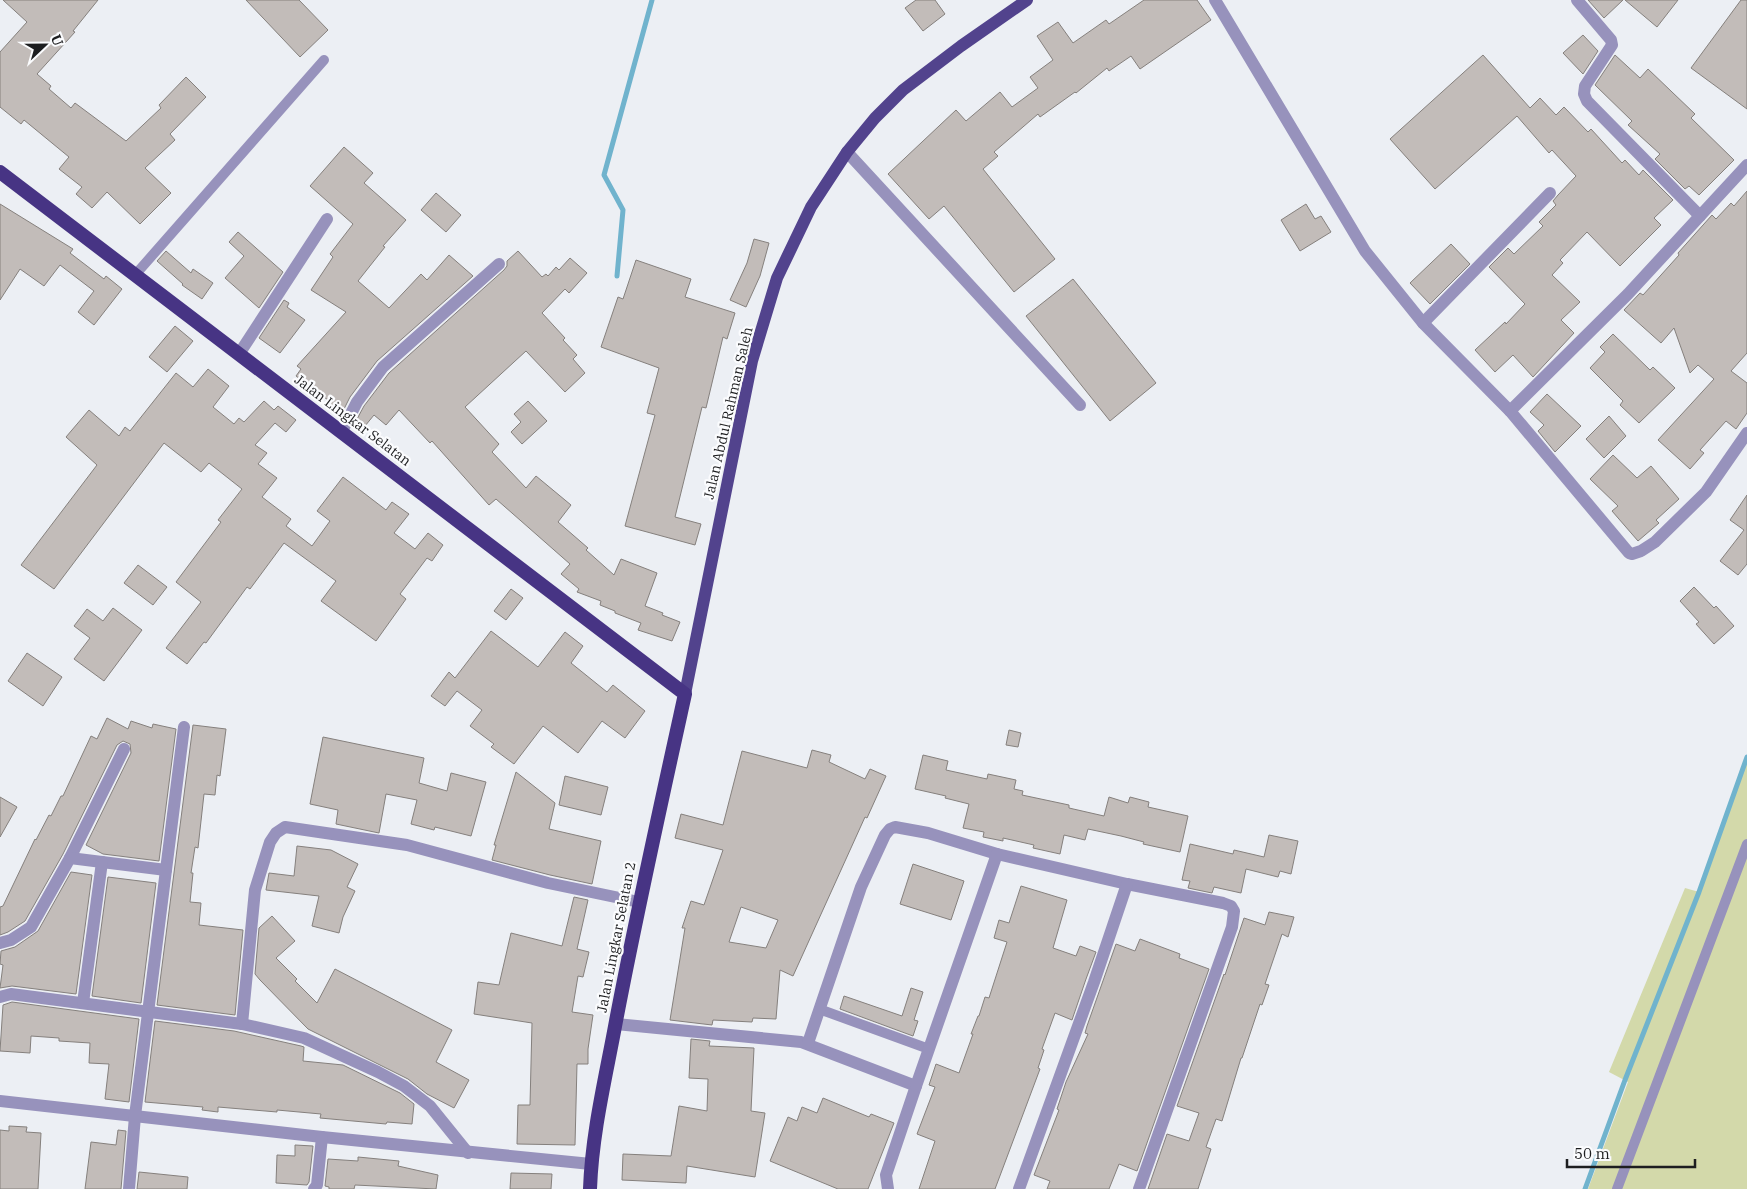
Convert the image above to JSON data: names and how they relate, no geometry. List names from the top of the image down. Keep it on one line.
{"streets":{"highway":["Jalan Lingkar Selatan","Jalan Lingkar Selatan 2"],"main road":["Jalan Abdul Rahman Saleh"]},"crossings":[["Jalan Abdul Rahman Saleh","Jalan Lingkar Selatan"],["Jalan Abdul Rahman Saleh","Jalan Lingkar Selatan 2"],["Jalan Lingkar Selatan","Jalan Lingkar Selatan 2"]],"scale_bar":"50 m","north":"right"}
